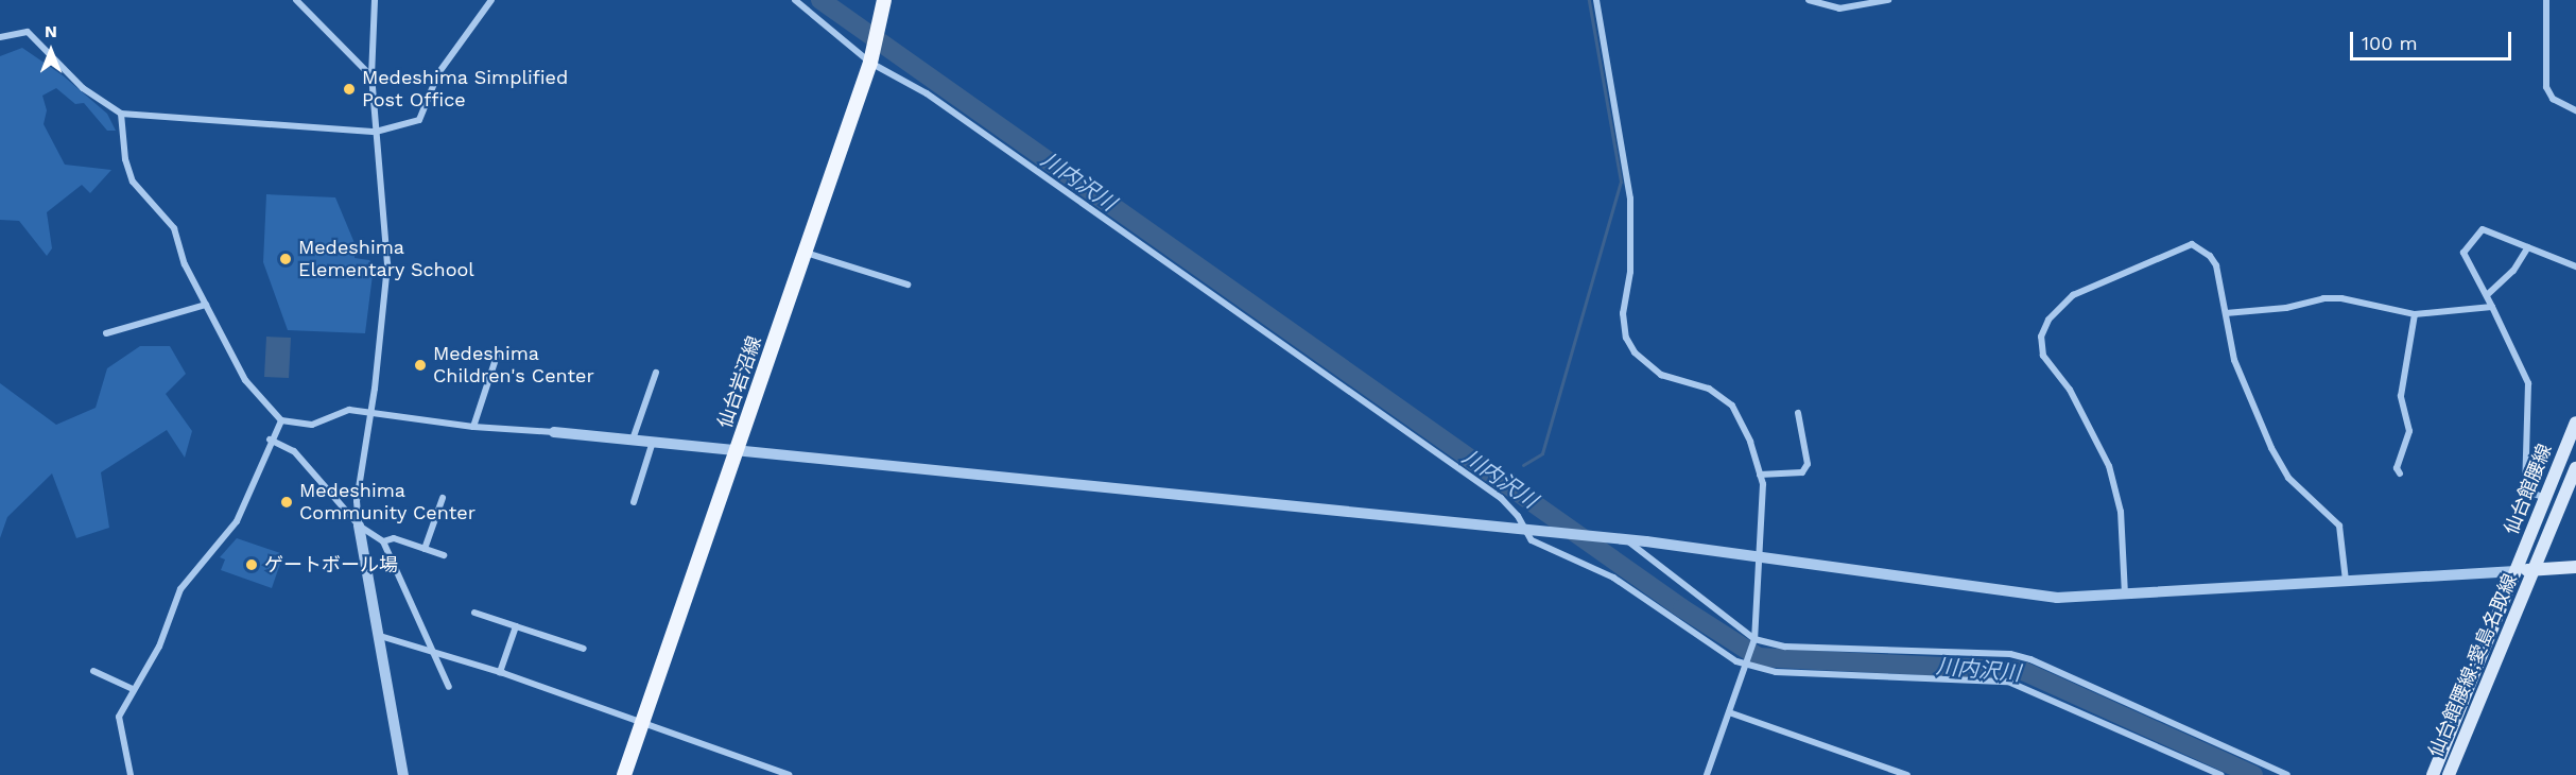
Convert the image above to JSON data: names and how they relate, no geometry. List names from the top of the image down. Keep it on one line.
{"streets":{"main road":["仙台岩沼線","仙台館腰線","仙台館腰線;愛島名取線"]},"crossings":[["仙台館腰線","仙台館腰線;愛島名取線"]],"water":["川内沢川"],"places":["Medeshima Simplified Post Office","Medeshima Elementary School","Medeshima Children's Center","Medeshima Community Center","ゲートボール場"],"scale_bar":"100 m","north":"top"}
